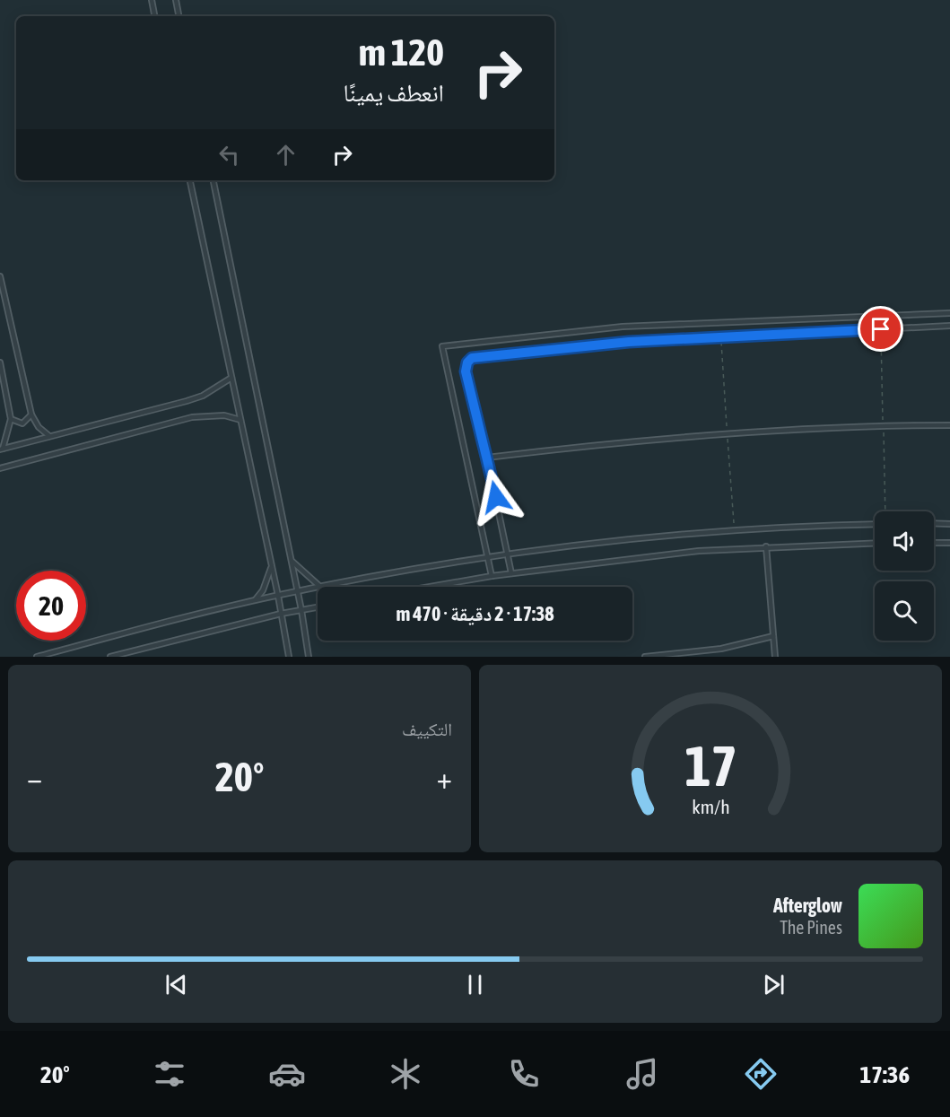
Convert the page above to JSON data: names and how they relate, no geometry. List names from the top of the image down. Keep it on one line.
{"page":{"turn":["120 m","انعطف يمينًا"],"limit":"20","trip":"17:38 · 2 دقيقة · 470 m","tile":"التكييف","heat":["−","20°","+"],"song":["Afterglow","The Pines"],"tabs":["17:36","20°"],"gauge":["17","km/h"]}}
